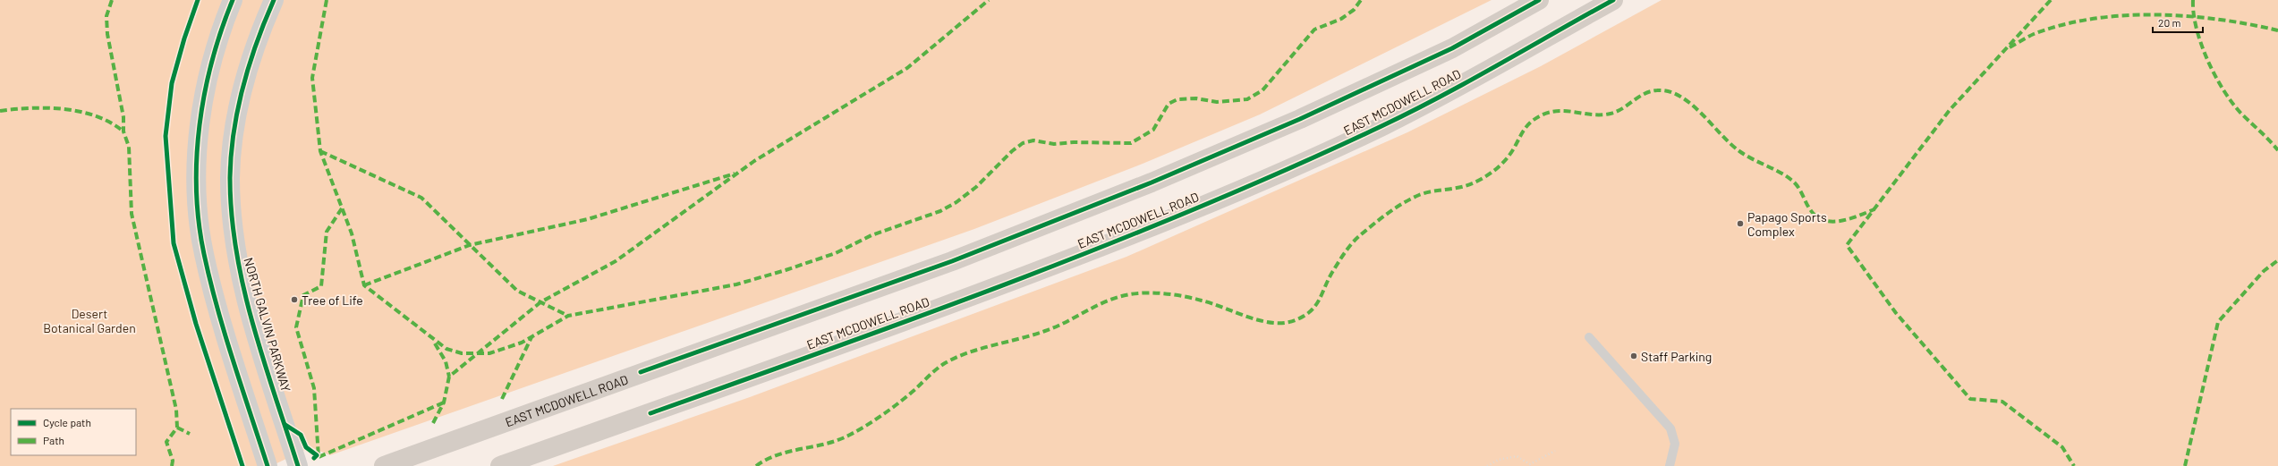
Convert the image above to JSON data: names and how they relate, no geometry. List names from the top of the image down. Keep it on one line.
{"streets":{"main road":["EAST MCDOWELL ROAD","NORTH GALVIN PARKWAY"]},"parks":["Desert Botanical Garden"],"places":["Papago Sports Complex","Tree of Life","Staff Parking"],"legend":["Cycle path","Path"],"scale_bar":"20 m"}
